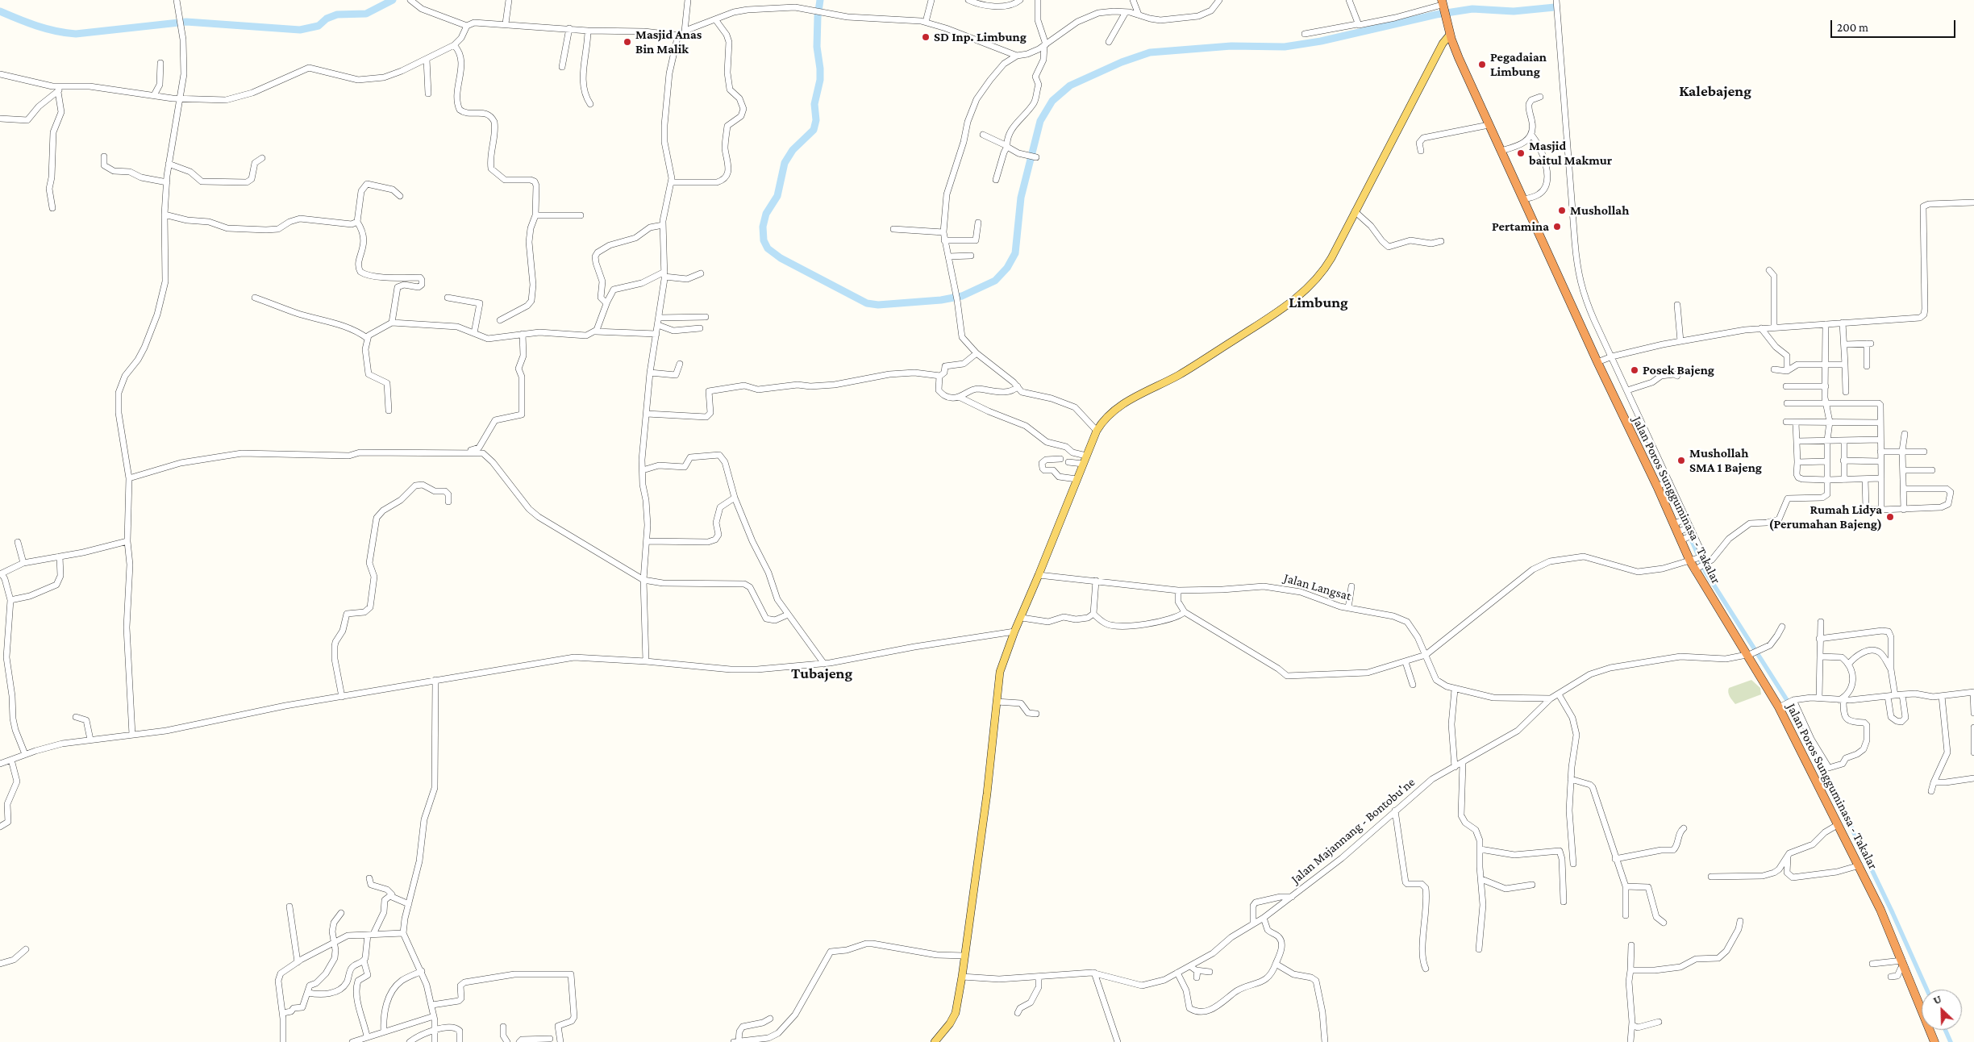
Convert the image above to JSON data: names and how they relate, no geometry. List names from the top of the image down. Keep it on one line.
{"streets":{"highway":["Jalan Poros Sungguminasa - Takalar"],"street":["Jalan Langsat","Jalan Majannang - Bontobu'ne"]},"crossings":[["Jalan Poros Sungguminasa - Takalar","Jalan Majannang - Bontobu'ne"],["Jalan Langsat","Jalan Majannang - Bontobu'ne"]],"districts":["Kalebajeng","Limbung","Tubajeng"],"places":["SD Inp. Limbung","Masjid Anas Bin Malik","Pegadaian Limbung","Masjid baitul Makmur","Mushollah","Pertamina","Posek Bajeng","Mushollah SMA 1 Bajeng","Rumah Lidya (Perumahan Bajeng)"],"scale_bar":"200 m","north":"top left"}
